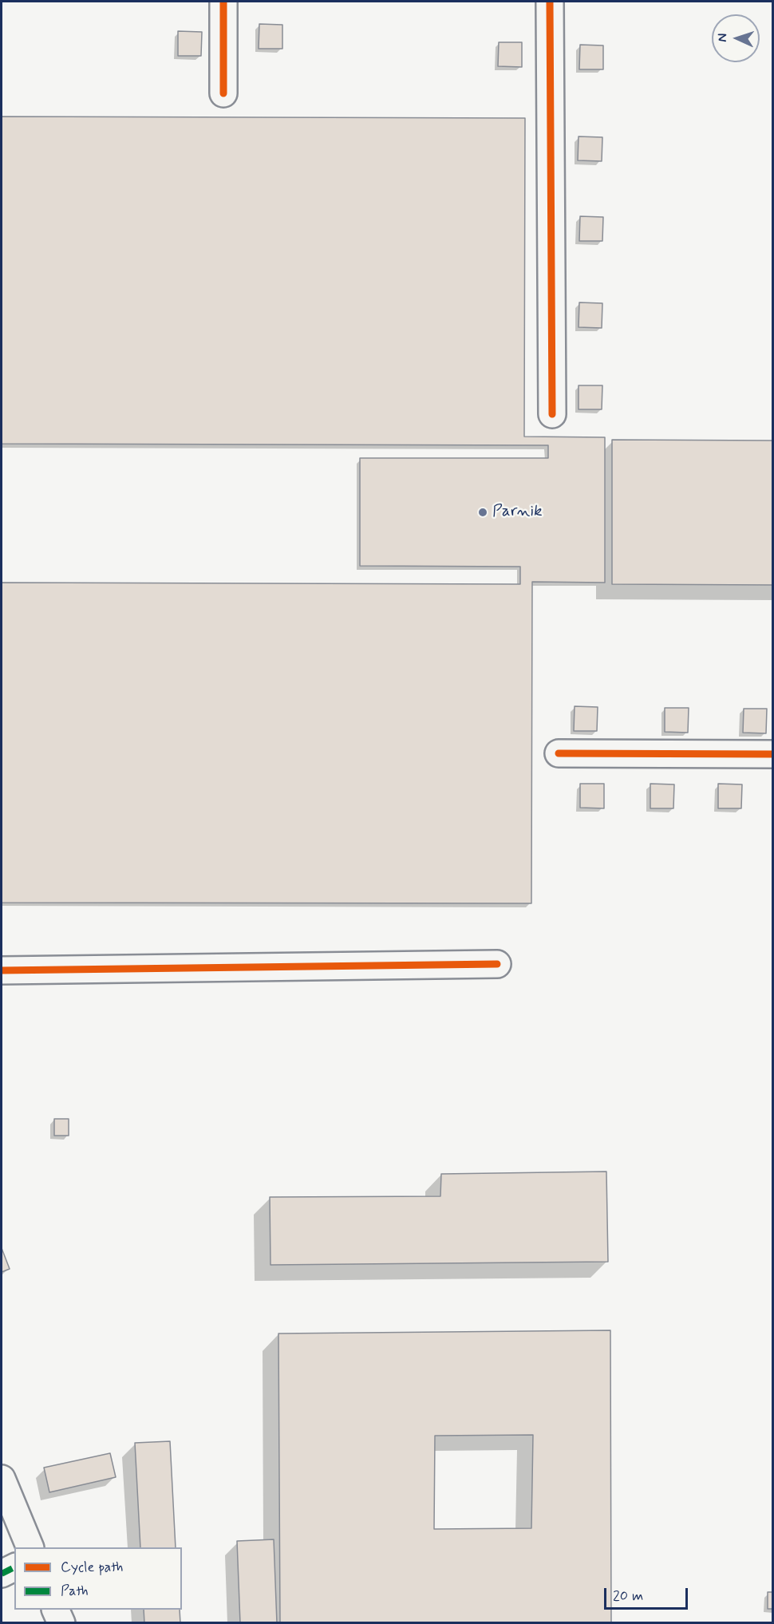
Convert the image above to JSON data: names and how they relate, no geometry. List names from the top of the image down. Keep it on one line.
{"places":["Parnik"],"legend":["Cycle path","Path"],"scale_bar":"20 m","north":"left"}
